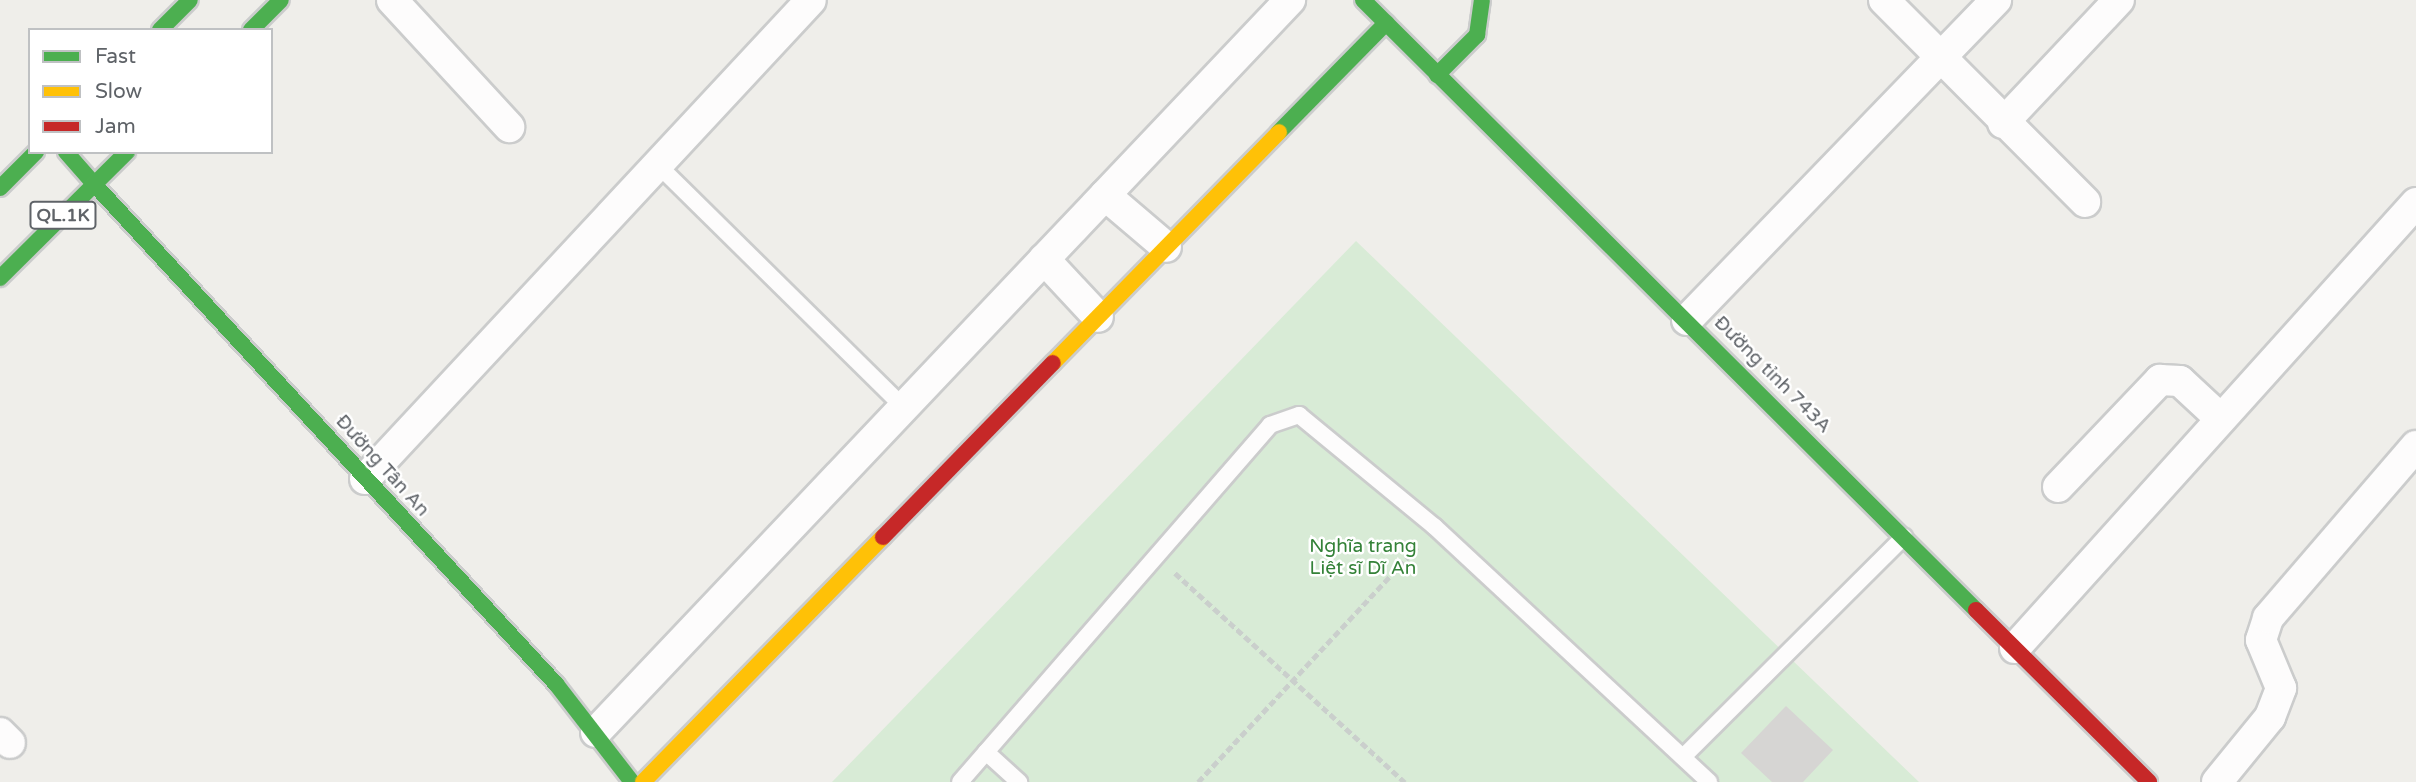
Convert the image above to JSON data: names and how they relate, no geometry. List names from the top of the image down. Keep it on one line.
{"streets":{"street":["QL.1K","Đường tỉnh 743A","Đường Tân An"]},"crossings":[["QL.1K","Đường Tân An"]],"parks":["Nghĩa trang Liệt sĩ Dĩ An"],"legend":["Fast","Slow","Jam"]}
